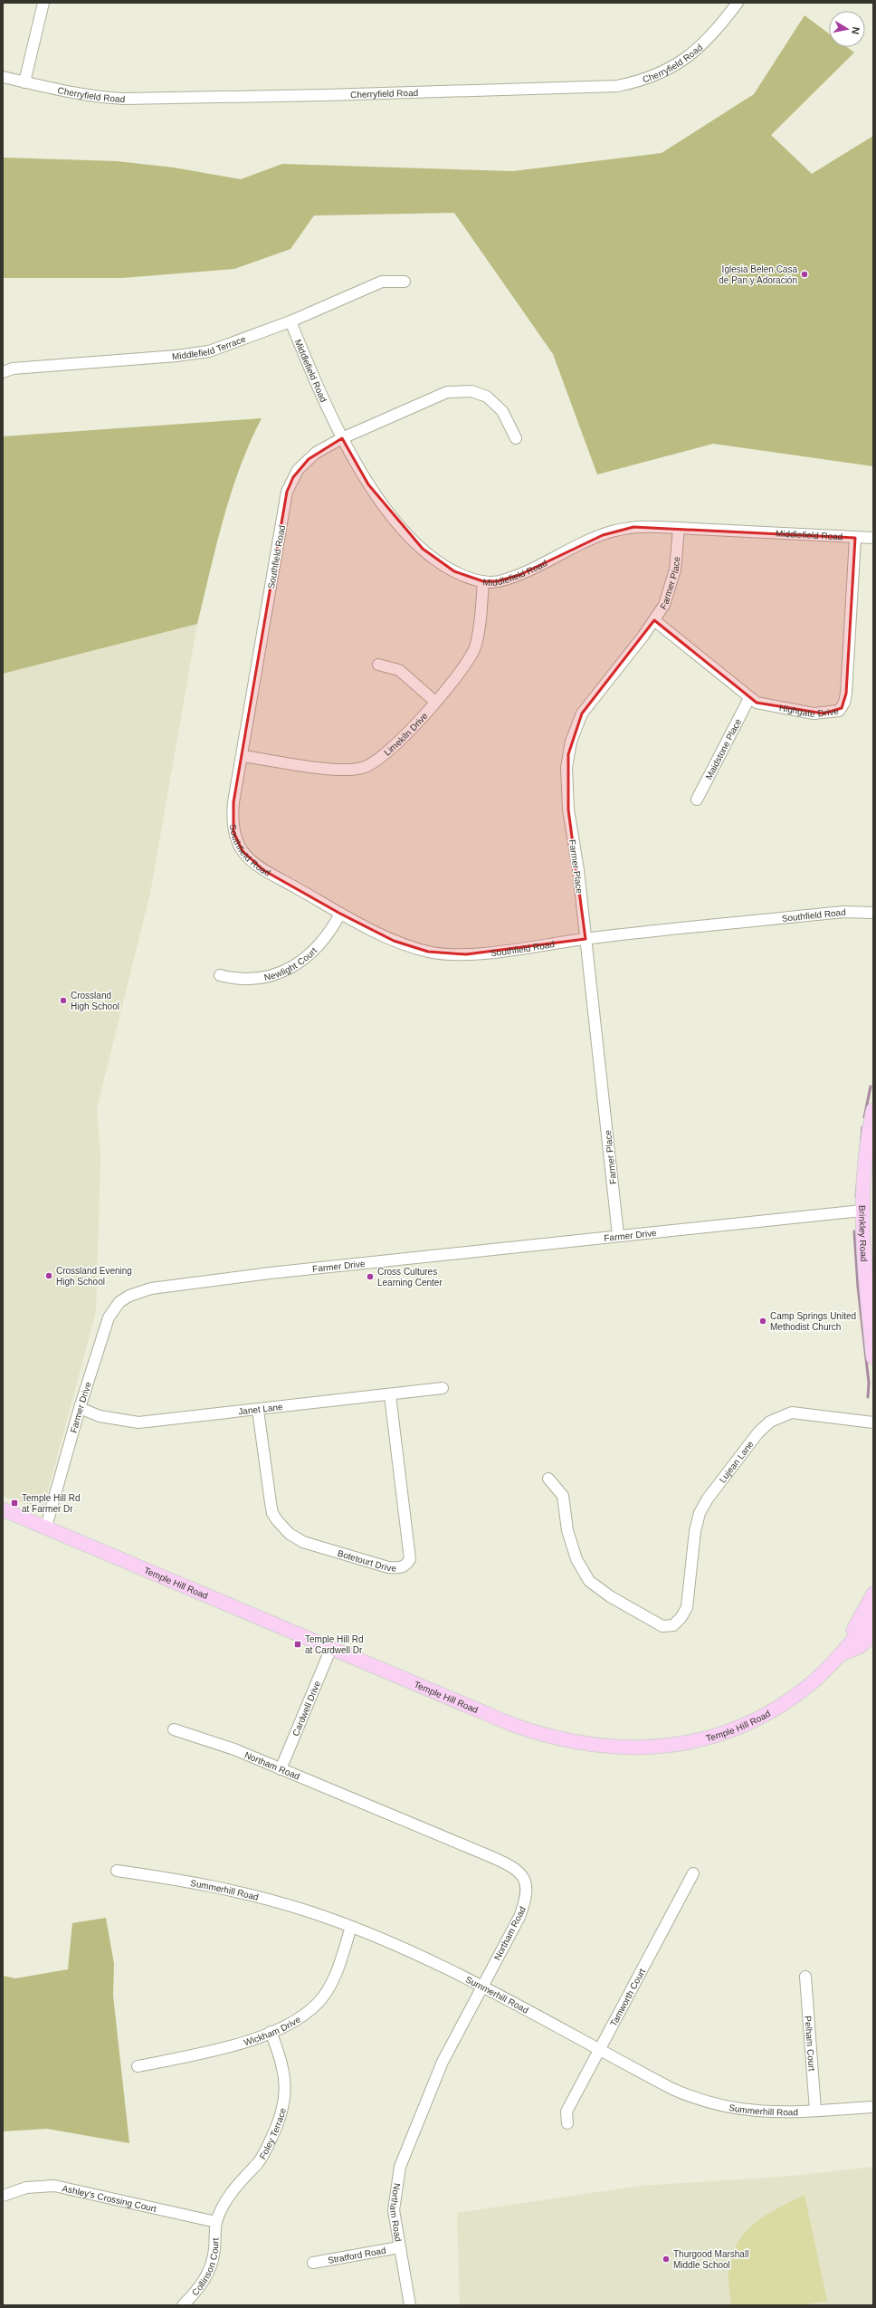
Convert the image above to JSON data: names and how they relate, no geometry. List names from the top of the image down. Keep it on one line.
{"streets":{"main road":["Brinkley Road","Temple Hill Road"],"street":["Cherryfield Road","Middlefield Terrace","Middlefield Road","Southfield Road","Farmer Place","Highgate Drive","Limekiln Drive","Maidstone Place","Newlight Court","Farmer Drive","Janet Lane","Lujean Lane","Botetourt Drive","Cardwell Drive","Northam Road","Summerhill Road","Tamworth Court","Wickham Drive","Pelham Court","Foley Terrace","Ashley's Crossing Court","Stratford Road","Collinson Court"]},"crossings":[["Middlefield Terrace","Middlefield Road"],["Middlefield Road","Southfield Road"],["Middlefield Road","Farmer Place"],["Middlefield Road","Highgate Drive"],["Middlefield Road","Limekiln Drive"],["Southfield Road","Farmer Place"],["Southfield Road","Limekiln Drive"],["Southfield Road","Newlight Court"],["Farmer Place","Highgate Drive"],["Farmer Place","Farmer Drive"],["Highgate Drive","Maidstone Place"],["Farmer Drive","Brinkley Road"],["Farmer Drive","Janet Lane"],["Farmer Drive","Temple Hill Road"],["Janet Lane","Botetourt Drive"],["Temple Hill Road","Cardwell Drive"],["Cardwell Drive","Northam Road"],["Northam Road","Summerhill Road"],["Northam Road","Stratford Road"],["Summerhill Road","Tamworth Court"],["Summerhill Road","Wickham Drive"],["Summerhill Road","Pelham Court"],["Wickham Drive","Foley Terrace"],["Foley Terrace","Ashley's Crossing Court"],["Foley Terrace","Collinson Court"],["Ashley's Crossing Court","Collinson Court"]],"places":{"other":["Iglesia Belen Casa de Pan y Adoración","Crossland High School","Crossland Evening High School","Cross Cultures Learning Center","Camp Springs United Methodist Church","Thurgood Marshall Middle School"],"transit":["Temple Hill Rd at Farmer Dr","Temple Hill Rd at Cardwell Dr"]},"north":"right"}
